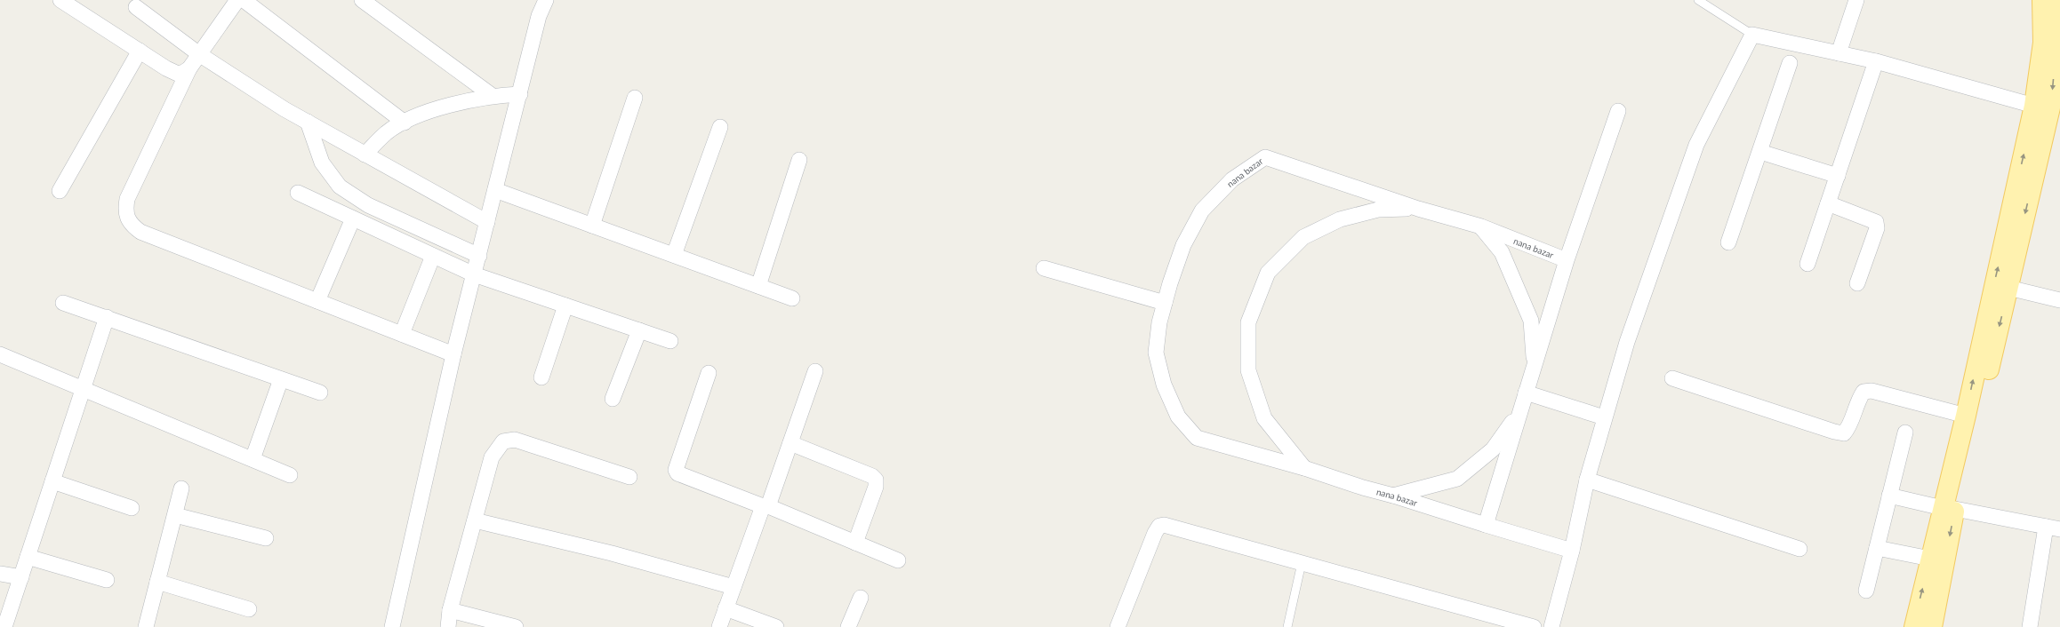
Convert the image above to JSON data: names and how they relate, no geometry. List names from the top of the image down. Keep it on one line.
{"streets":{"street":["nana bazar"]}}
